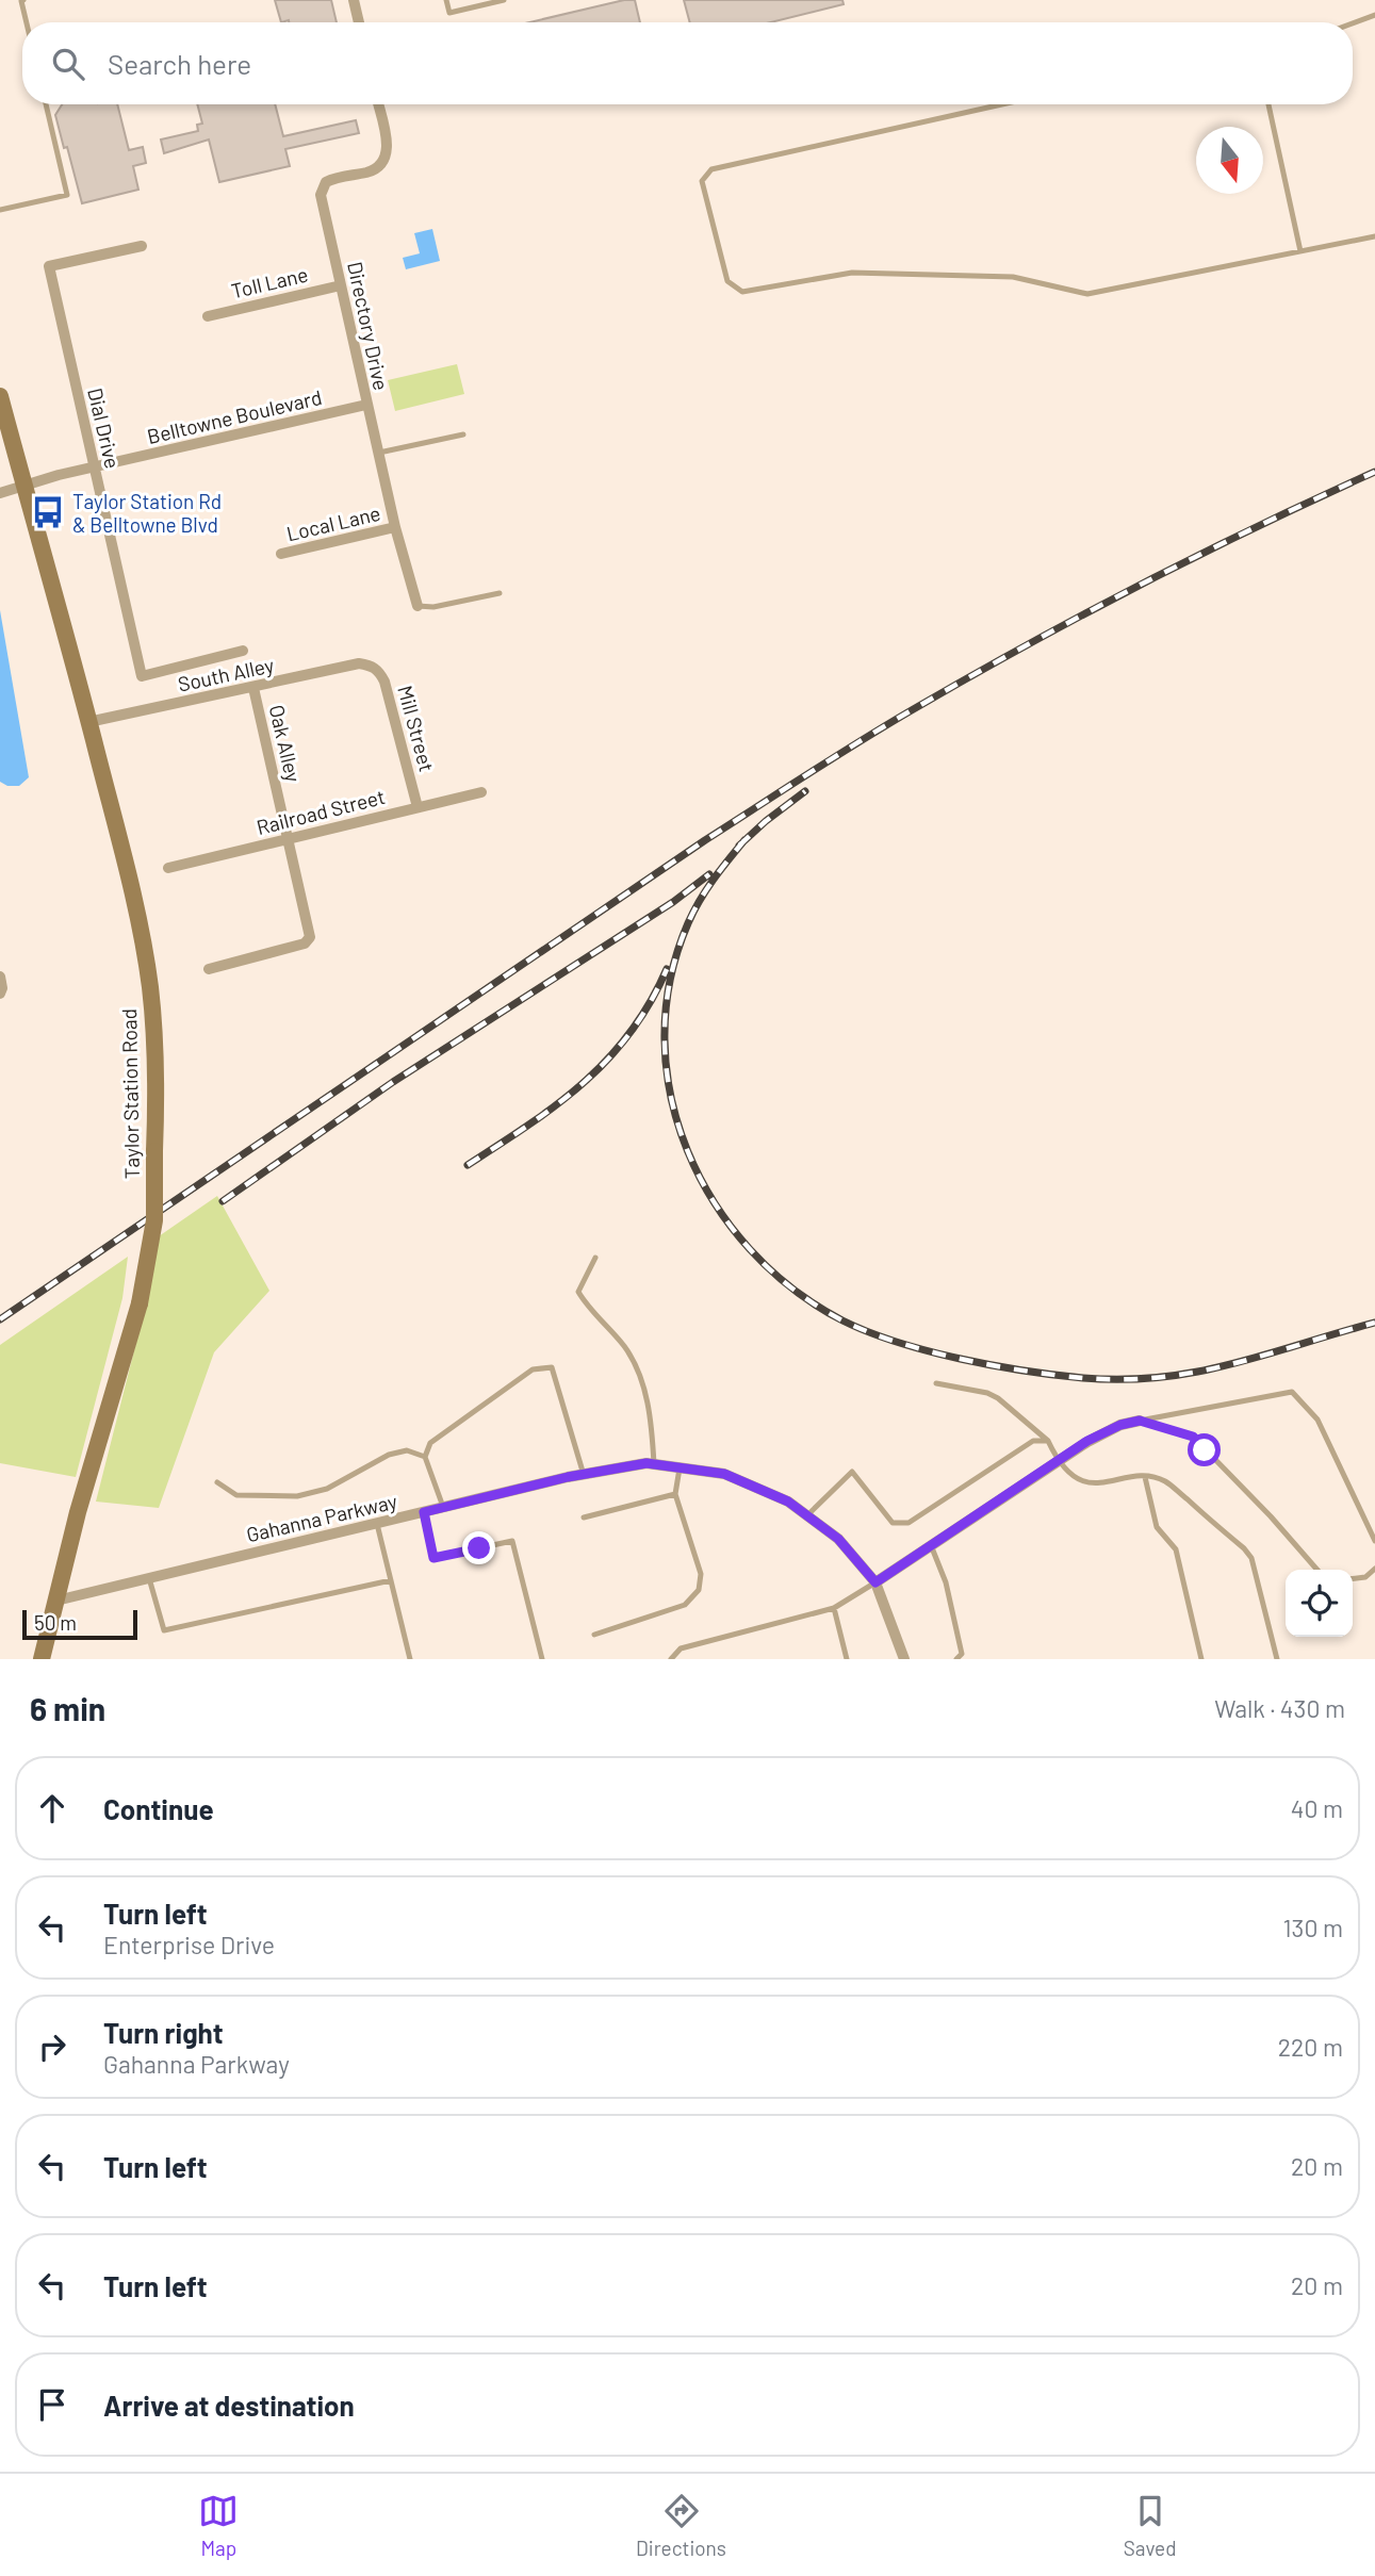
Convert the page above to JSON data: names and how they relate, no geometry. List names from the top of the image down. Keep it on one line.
{"streets":{"main road":["Taylor Station Road"],"street":["Toll Lane","Directory Drive","Belltowne Boulevard","Dial Drive","Local Lane","South Alley","Mill Street","Oak Alley","Railroad Street","Gahanna Parkway"]},"crossings":[["Toll Lane","Directory Drive"],["Directory Drive","Belltowne Boulevard"],["Directory Drive","Local Lane"],["Belltowne Boulevard","Dial Drive"],["Belltowne Boulevard","Taylor Station Road"],["South Alley","Mill Street"],["South Alley","Oak Alley"],["South Alley","Taylor Station Road"],["Mill Street","Railroad Street"],["Oak Alley","Railroad Street"],["Taylor Station Road","Gahanna Parkway"]],"places":{"bus stop":["Taylor Station Rd & Belltowne Blvd"]},"scale_bar":"50 m","north":"bottom","page":{"search":"Search here","scale":"50 m","heading":["6 min","Walk · 430 m"],"list":[["Continue","40 m"],["Turn left","Enterprise Drive","130 m"],["Turn right","Gahanna Parkway","220 m"],["Turn left","20 m"],["Turn left","20 m"],"Arrive at destination"],"nav":["Map","Directions","Saved"]}}
